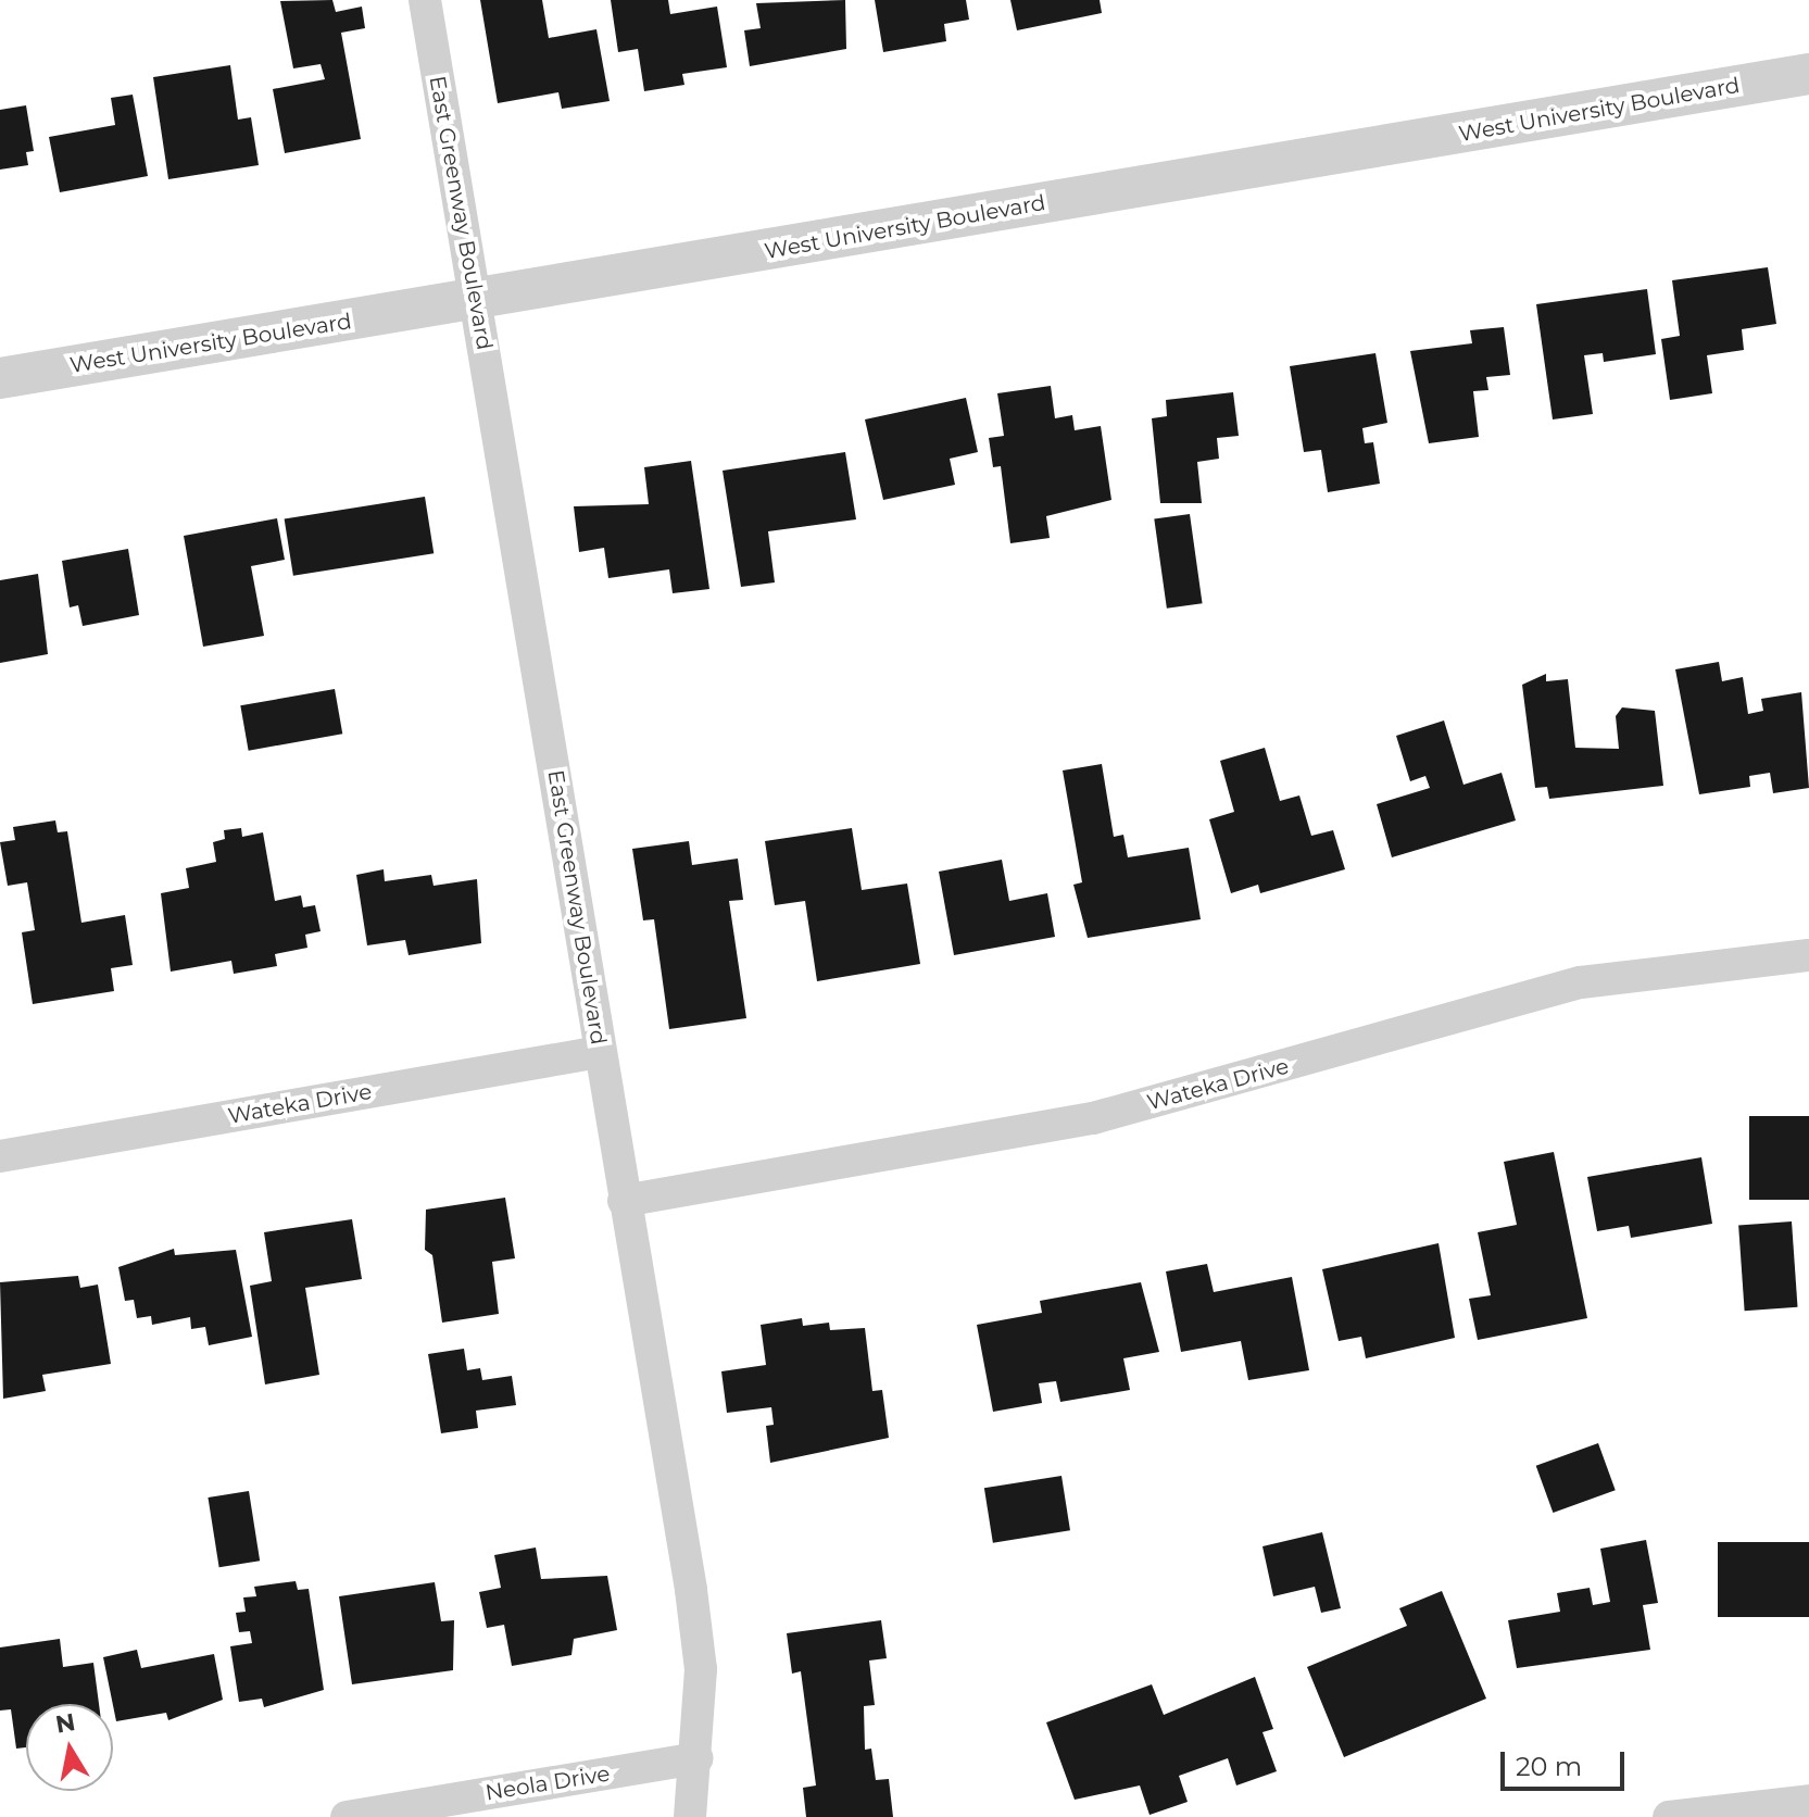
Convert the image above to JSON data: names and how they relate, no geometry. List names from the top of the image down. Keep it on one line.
{"streets":{"street":["West University Boulevard","East Greenway Boulevard","Wateka Drive","Neola Drive"]},"crossings":[["West University Boulevard","East Greenway Boulevard"],["East Greenway Boulevard","Wateka Drive"],["East Greenway Boulevard","Neola Drive"]],"scale_bar":"20 m","north":"top"}
